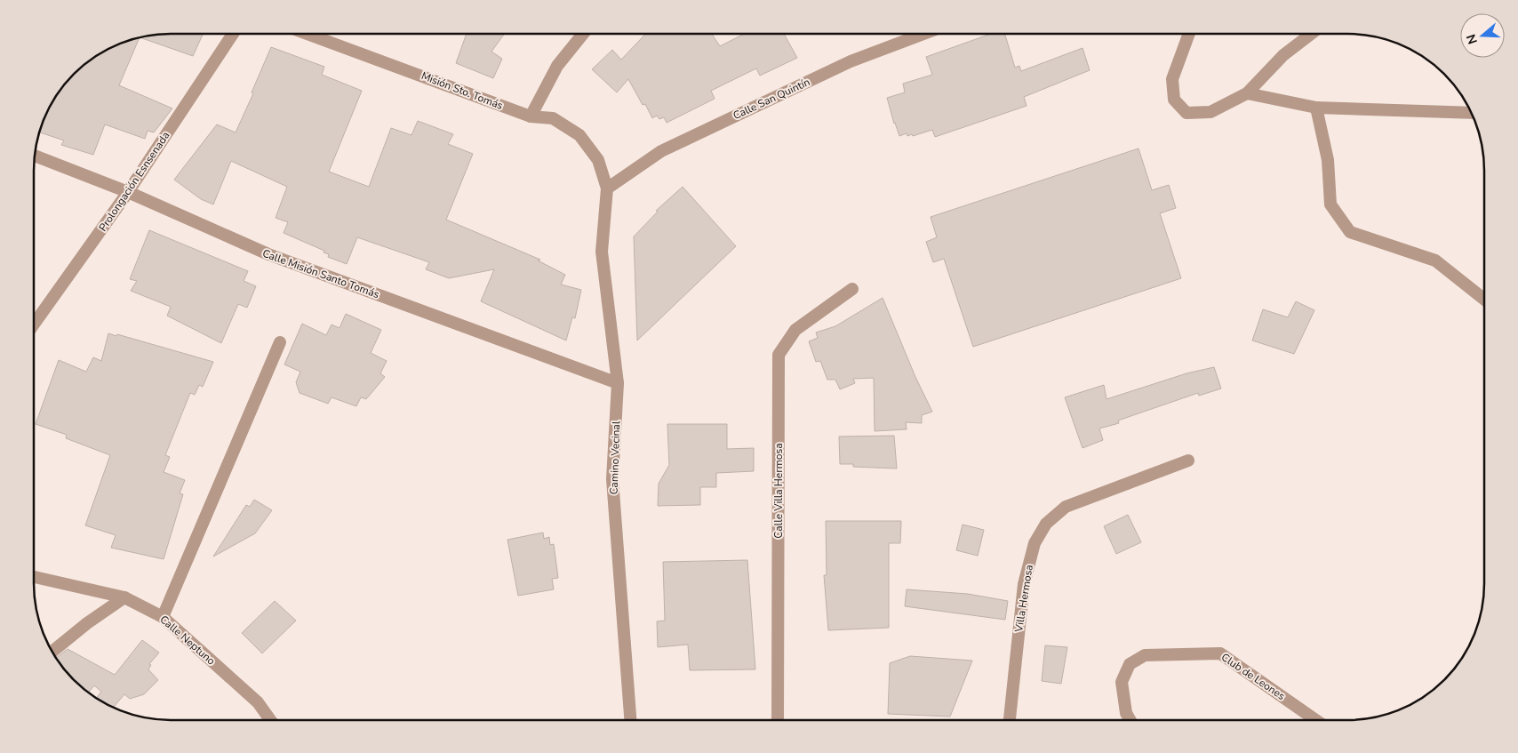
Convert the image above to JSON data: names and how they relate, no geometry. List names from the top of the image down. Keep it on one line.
{"streets":{"street":["Misión Sto. Tomás","Calle San Quintín","Prolongación Esnsenada","Calle Misión Santo Tomás","Camino Vecinal","Calle Villa Hermosa","Villa Hermosa","Calle Neptuno","Club de Leones"]},"crossings":[["Misión Sto. Tomás","Calle San Quintín"],["Misión Sto. Tomás","Camino Vecinal"],["Calle San Quintín","Camino Vecinal"],["Prolongación Esnsenada","Calle Misión Santo Tomás"],["Calle Misión Santo Tomás","Camino Vecinal"]],"north":"left"}
